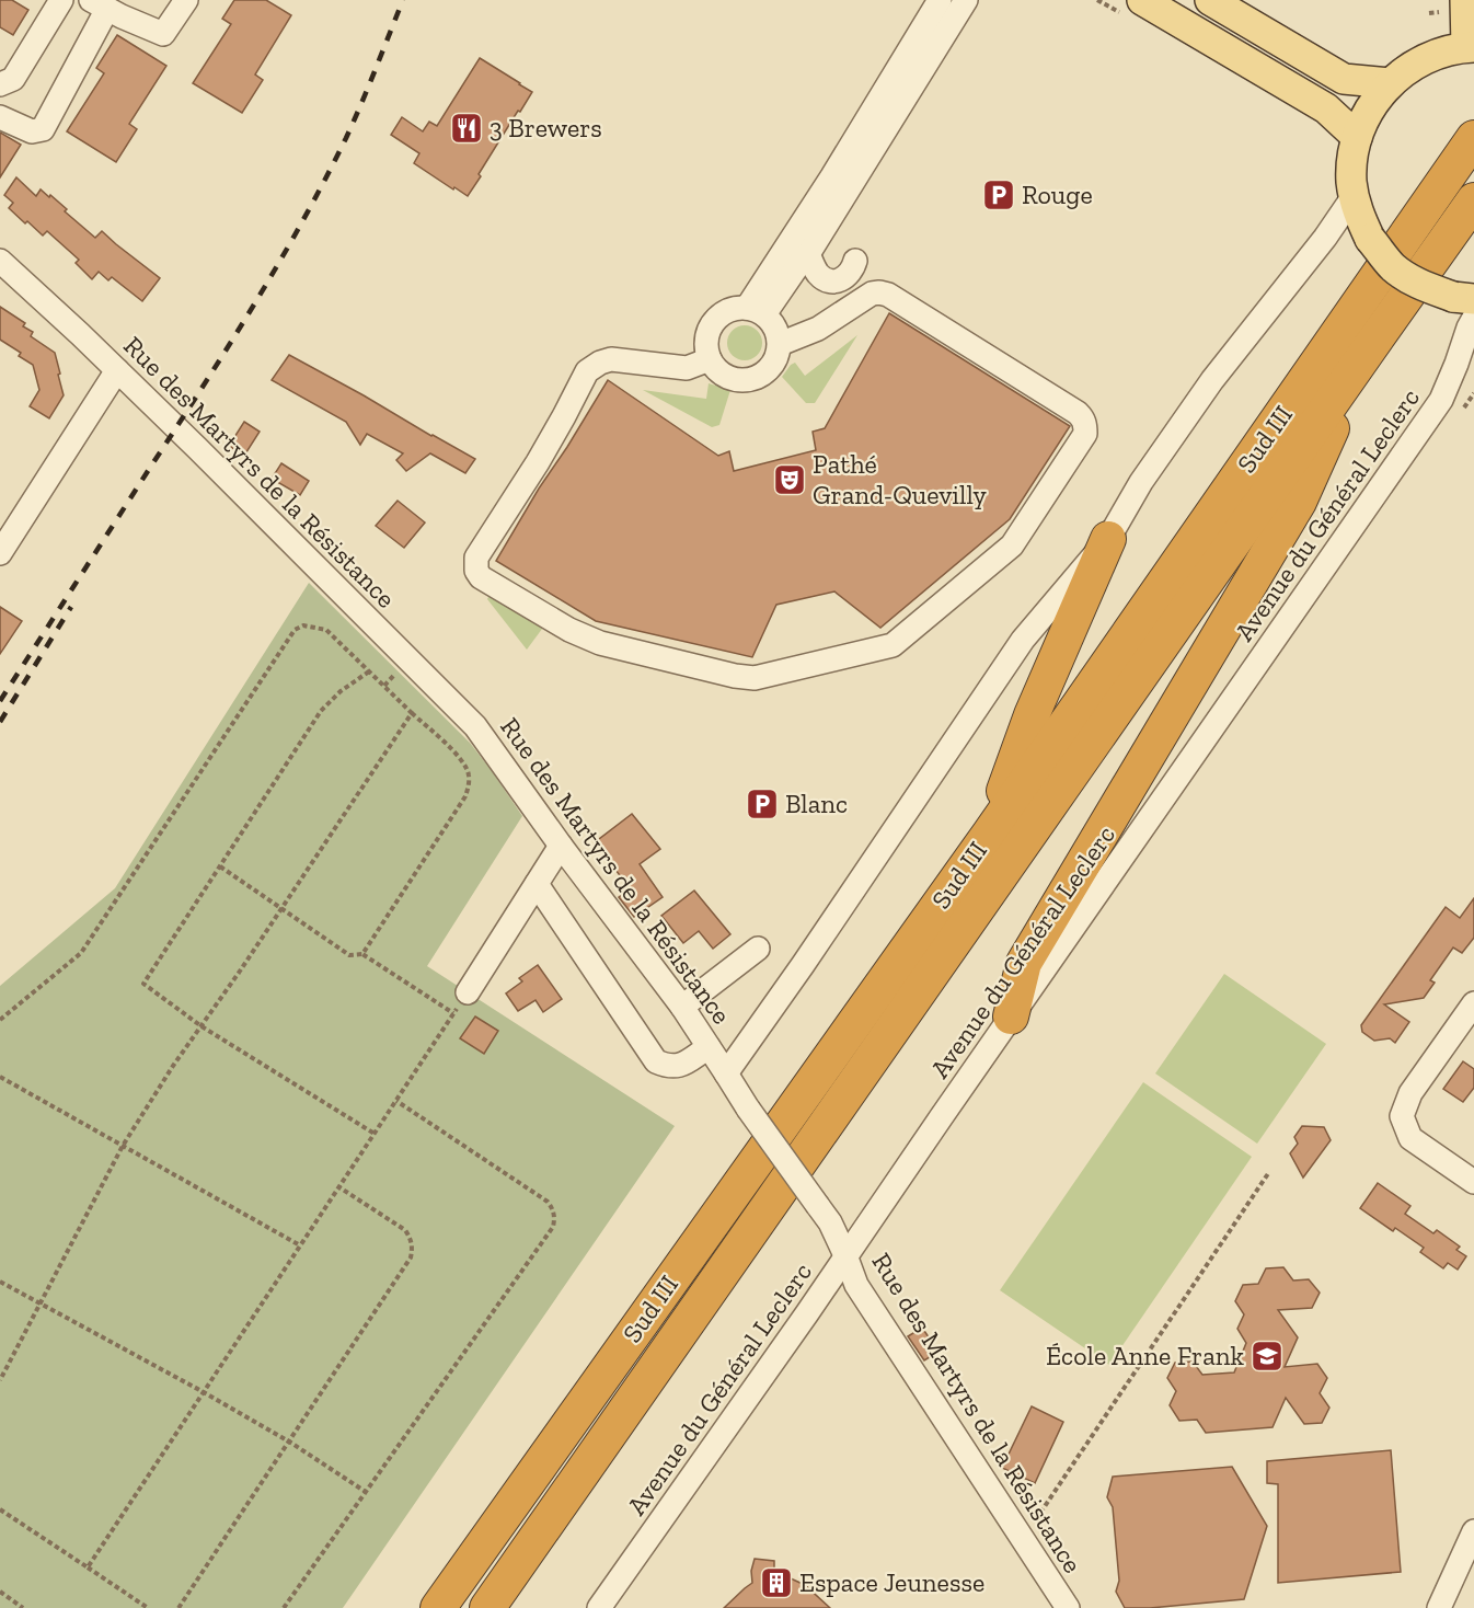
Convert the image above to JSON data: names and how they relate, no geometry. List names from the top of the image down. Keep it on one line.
{"streets":{"highway":["Sud III"],"street":["Rue des Martyrs de la Résistance","Avenue du Général Leclerc"]},"crossings":[["Rue des Martyrs de la Résistance","Avenue du Général Leclerc"]],"places":{"restaurant":["3 Brewers"],"parking":["Rouge","Blanc"],"theatre":["Pathé Grand-Quevilly"],"school or university":["École Anne Frank"],"building":["Espace Jeunesse"]}}
